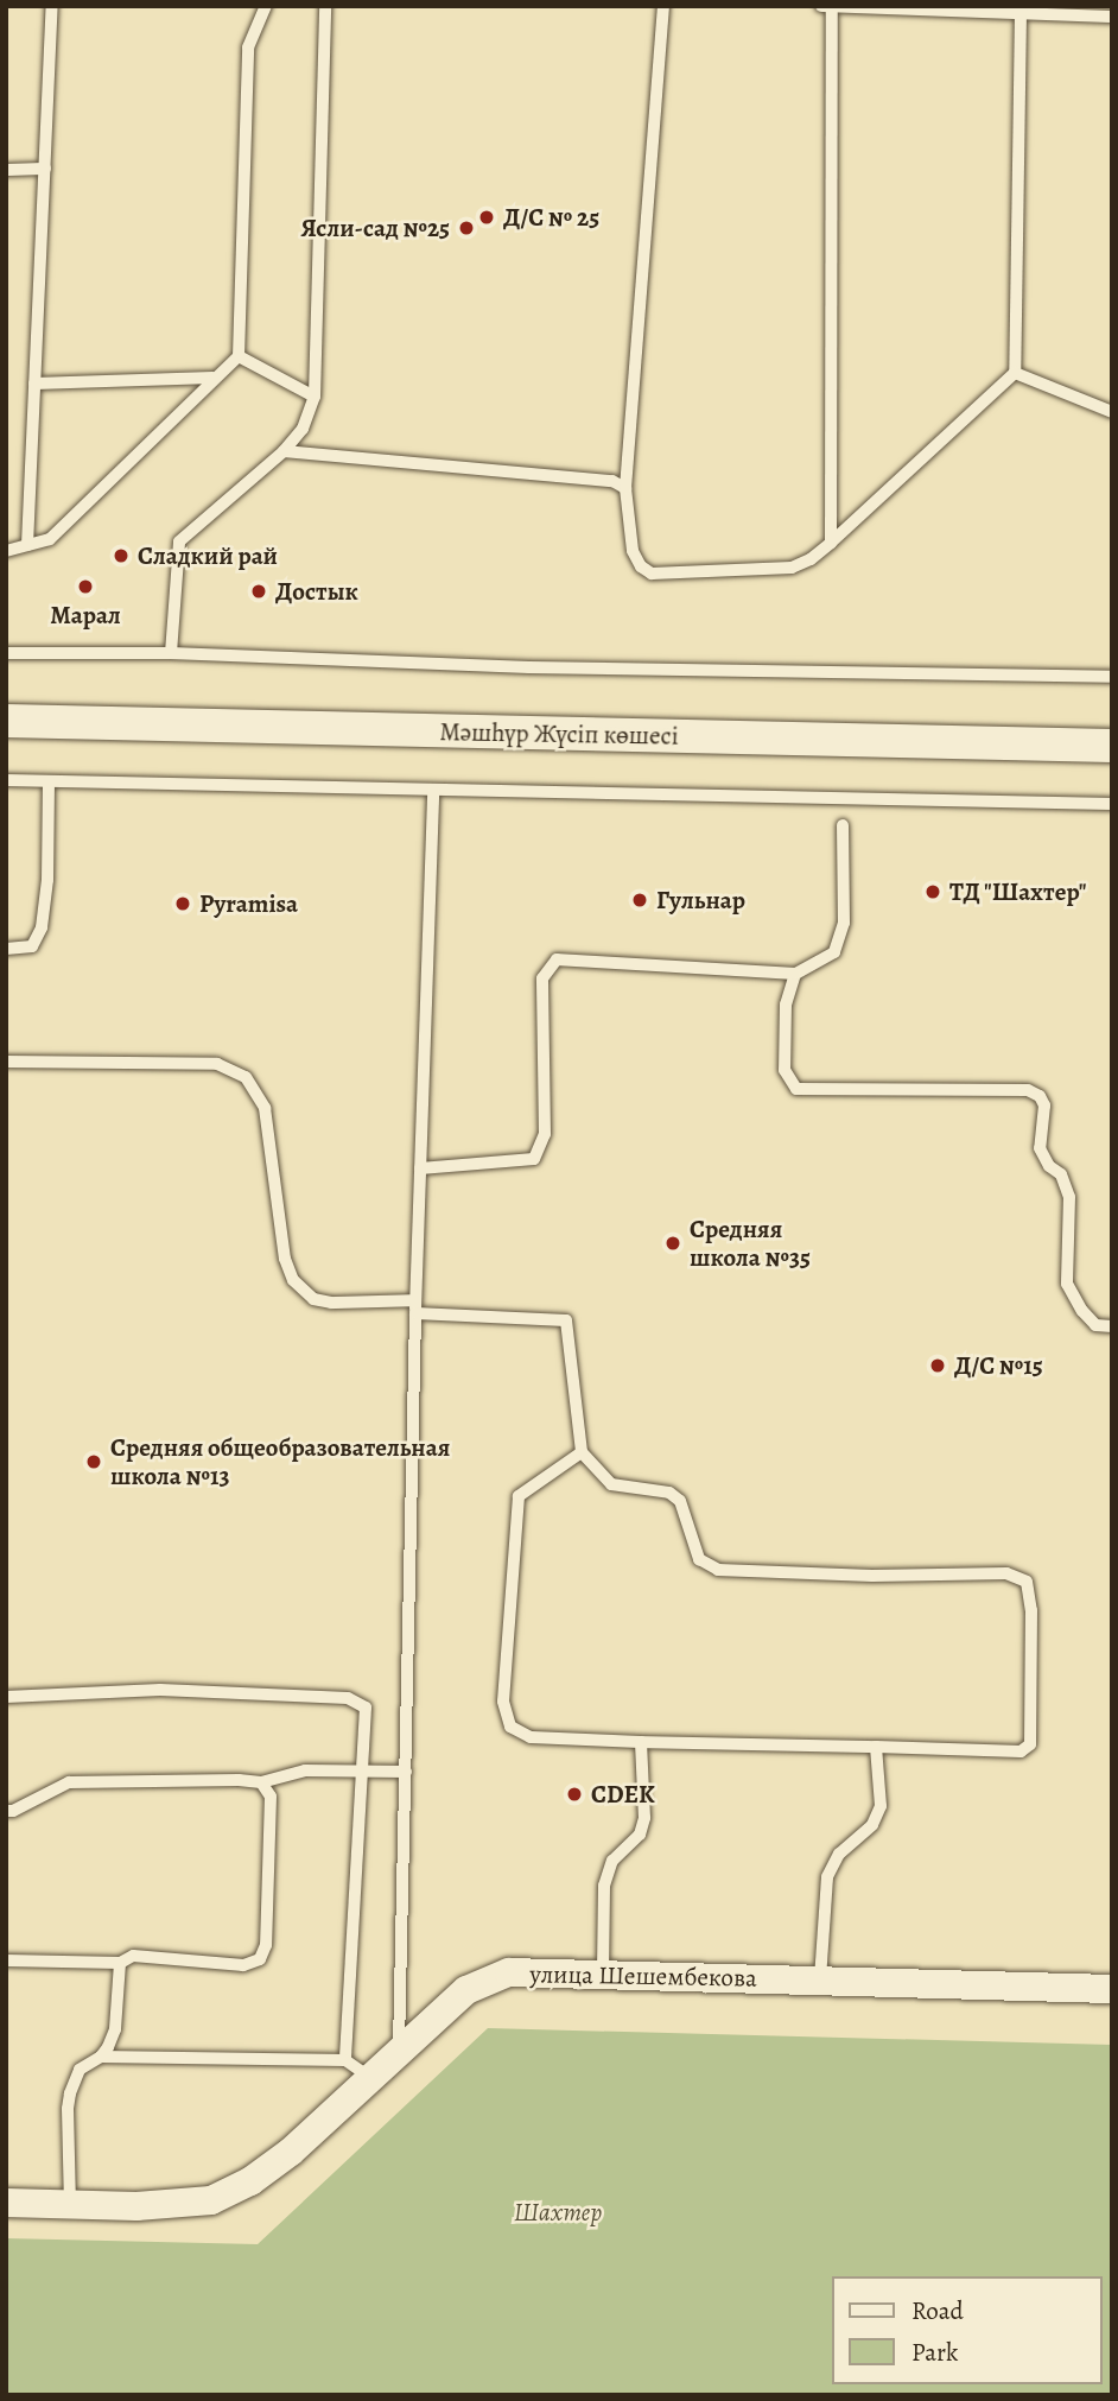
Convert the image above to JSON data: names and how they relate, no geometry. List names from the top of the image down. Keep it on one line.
{"streets":{"main road":["Мәшһүр Жүсіп көшесі"],"street":["улица Шешембекова"]},"parks":["Шахтер"],"places":["Д/С № 25","Ясли-сад №25","Сладкий рай","Марал","Достык","ТД \"Шахтер\"","Гульнар","Pyramisa","Средняя школа №35","Д/С №15","Средняя общеобразовательная школа №13","CDEK"],"legend":["Road","Park"]}
